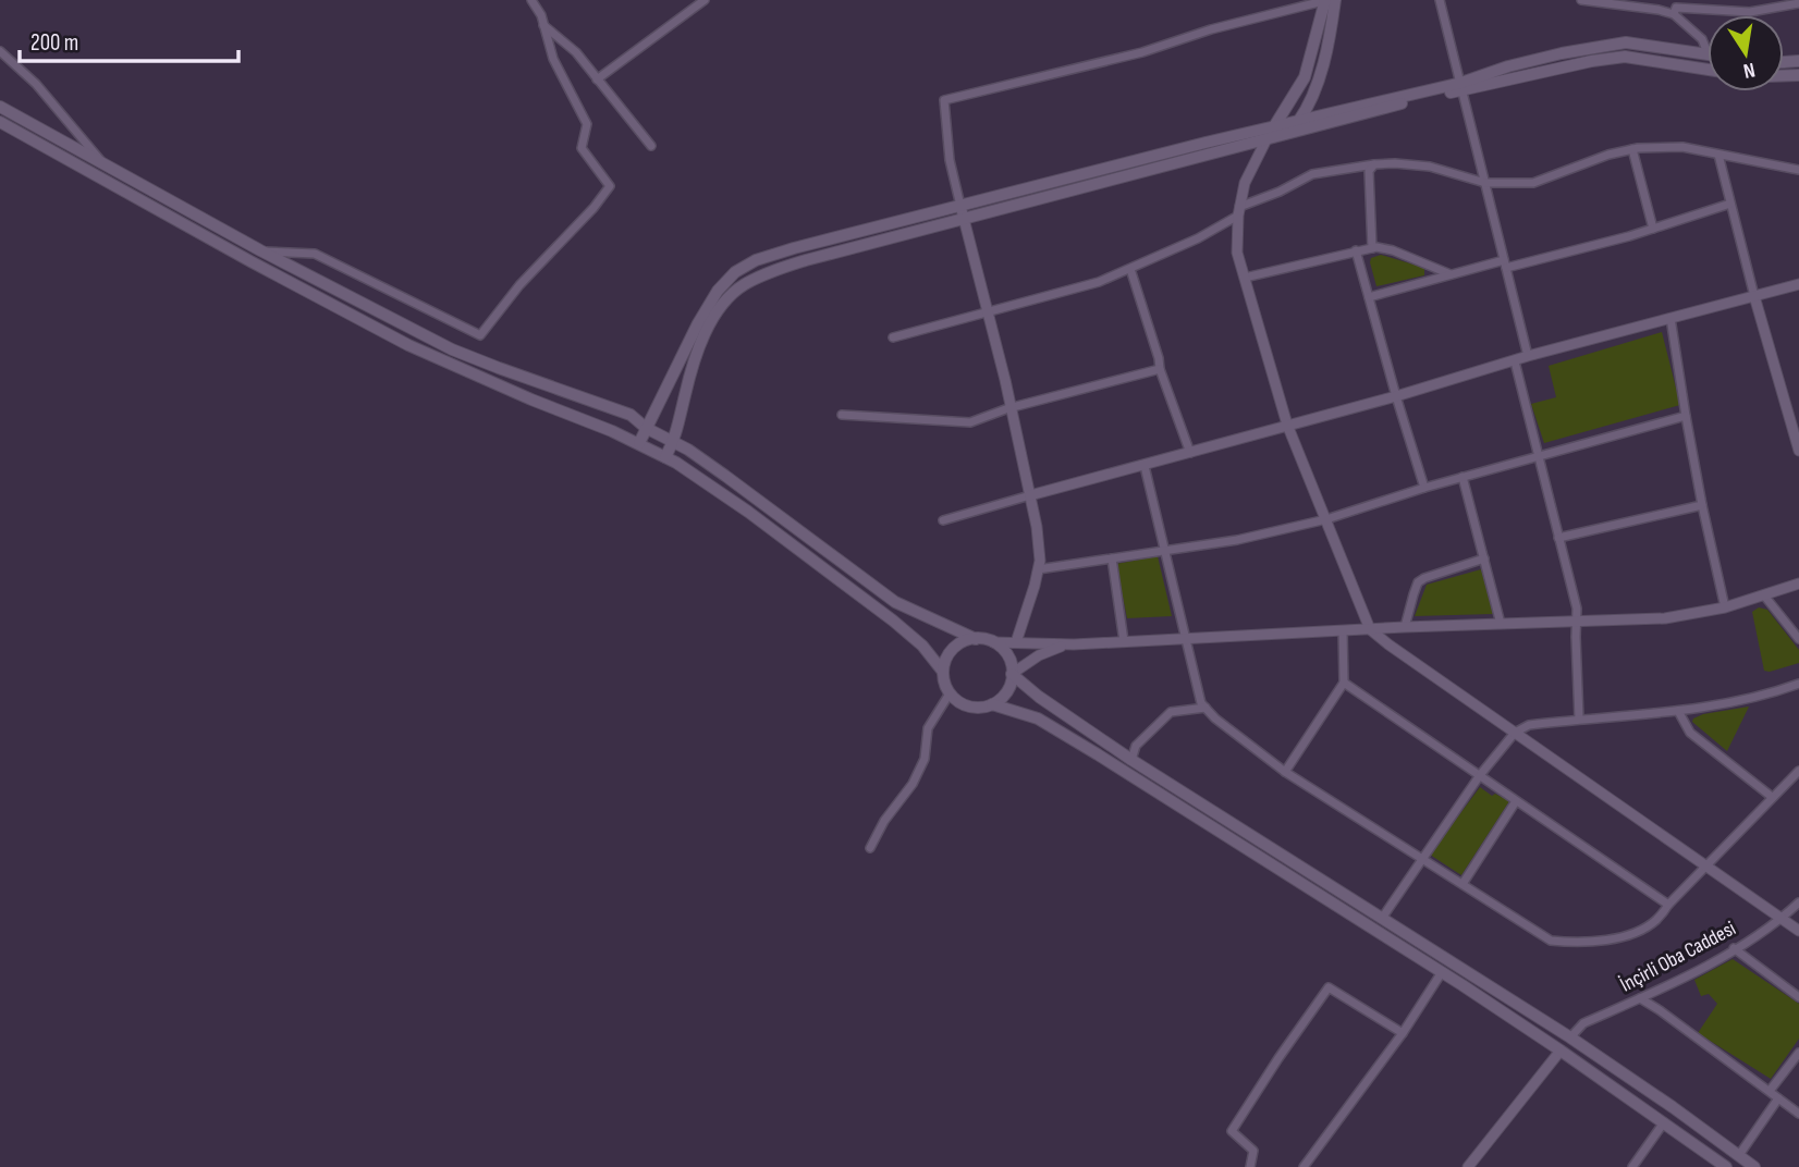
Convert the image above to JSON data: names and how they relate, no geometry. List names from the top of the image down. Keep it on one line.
{"streets":{"street":["İnçirli Oba Caddesi"]},"scale_bar":"200 m","north":"bottom"}
